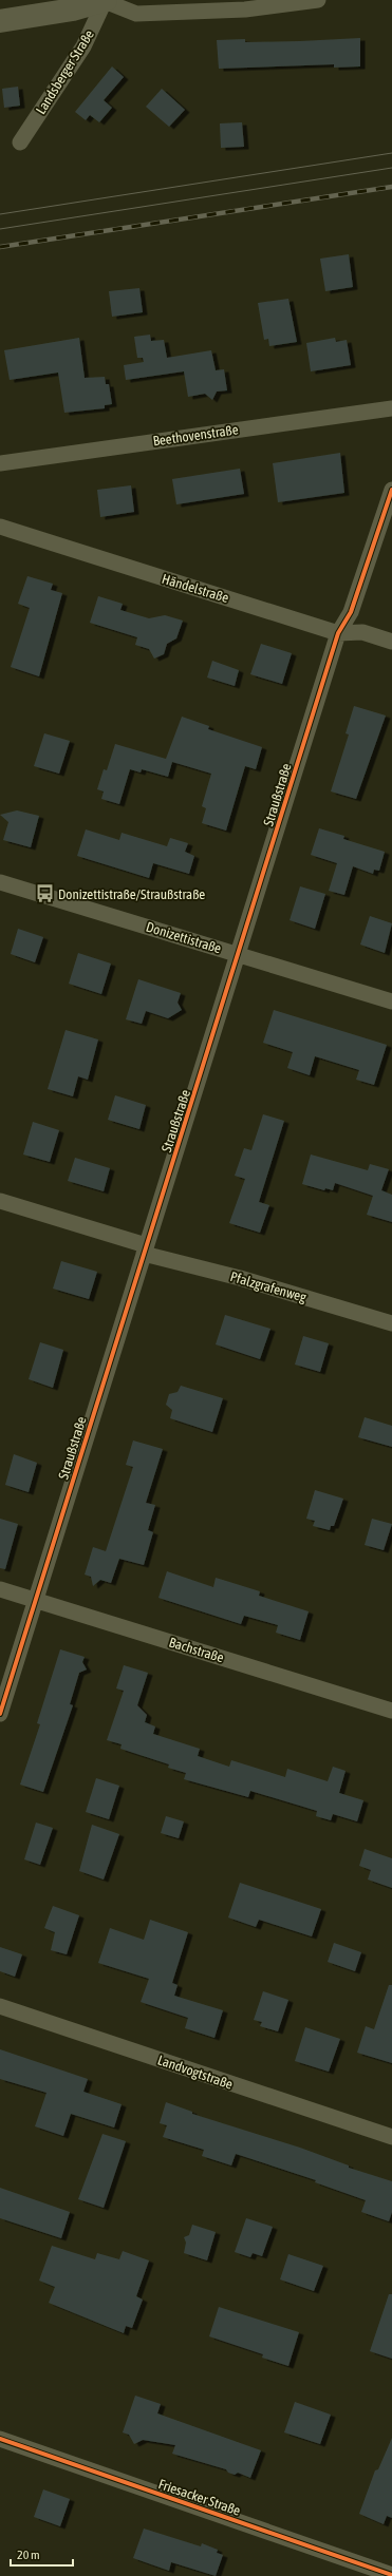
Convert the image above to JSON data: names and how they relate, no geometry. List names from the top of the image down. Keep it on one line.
{"streets":{"street":["Landsberger Straße","Beethovenstraße","Händelstraße","Straußstraße","Donizettistraße","Pfalzgrafenweg","Bachstraße","Landvogtstraße","Friesacker Straße"]},"crossings":[["Händelstraße","Straußstraße"],["Straußstraße","Donizettistraße"],["Straußstraße","Pfalzgrafenweg"],["Straußstraße","Bachstraße"]],"places":{"bus stop":["Donizettistraße/Straußstraße"]},"scale_bar":"20 m"}
